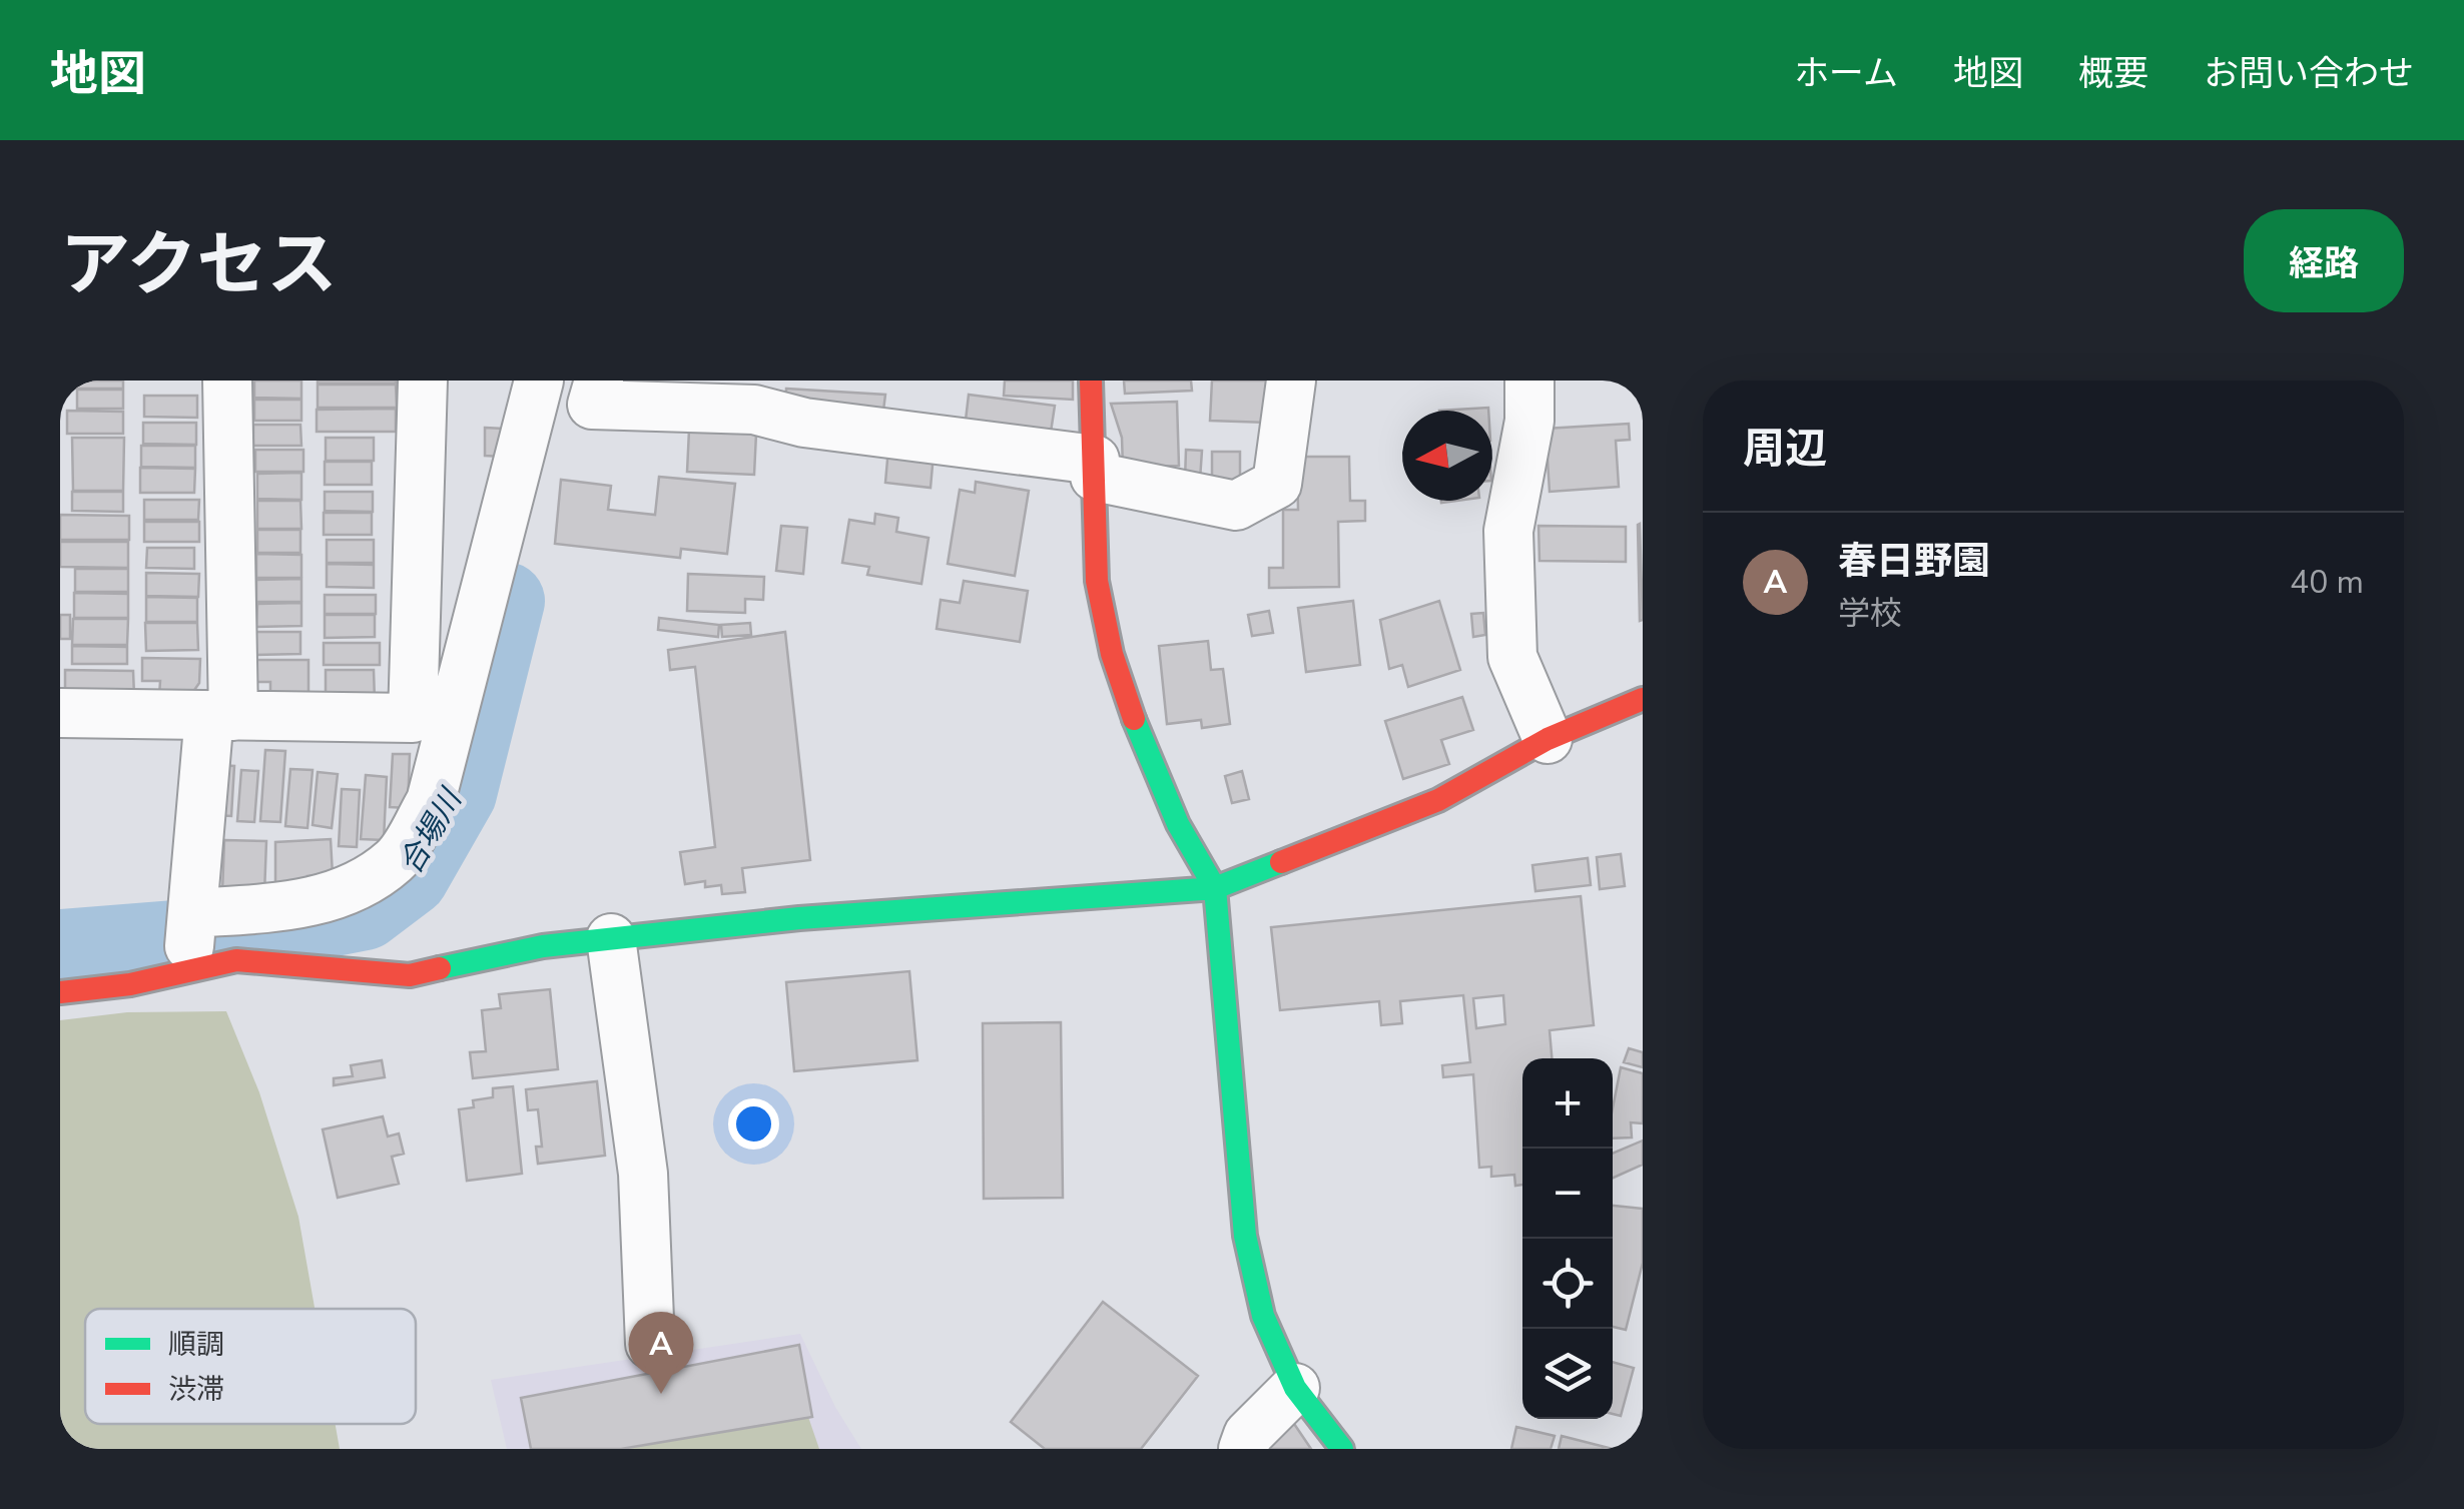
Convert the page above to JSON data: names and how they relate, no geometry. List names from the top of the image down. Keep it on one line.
{"water":["合場川"],"legend":["順調","渋滞"],"north":"left","page":{"header":"地図","nav":["ホーム","地図","概要","お問い合わせ"],"title":"アクセス","buttons":"経路","heading":"周辺","list":[{"mark":"A","name":"春日野園","note":"学校","value":"40 m"}],"map_buttons":["+","−"],"pins":"A"}}
